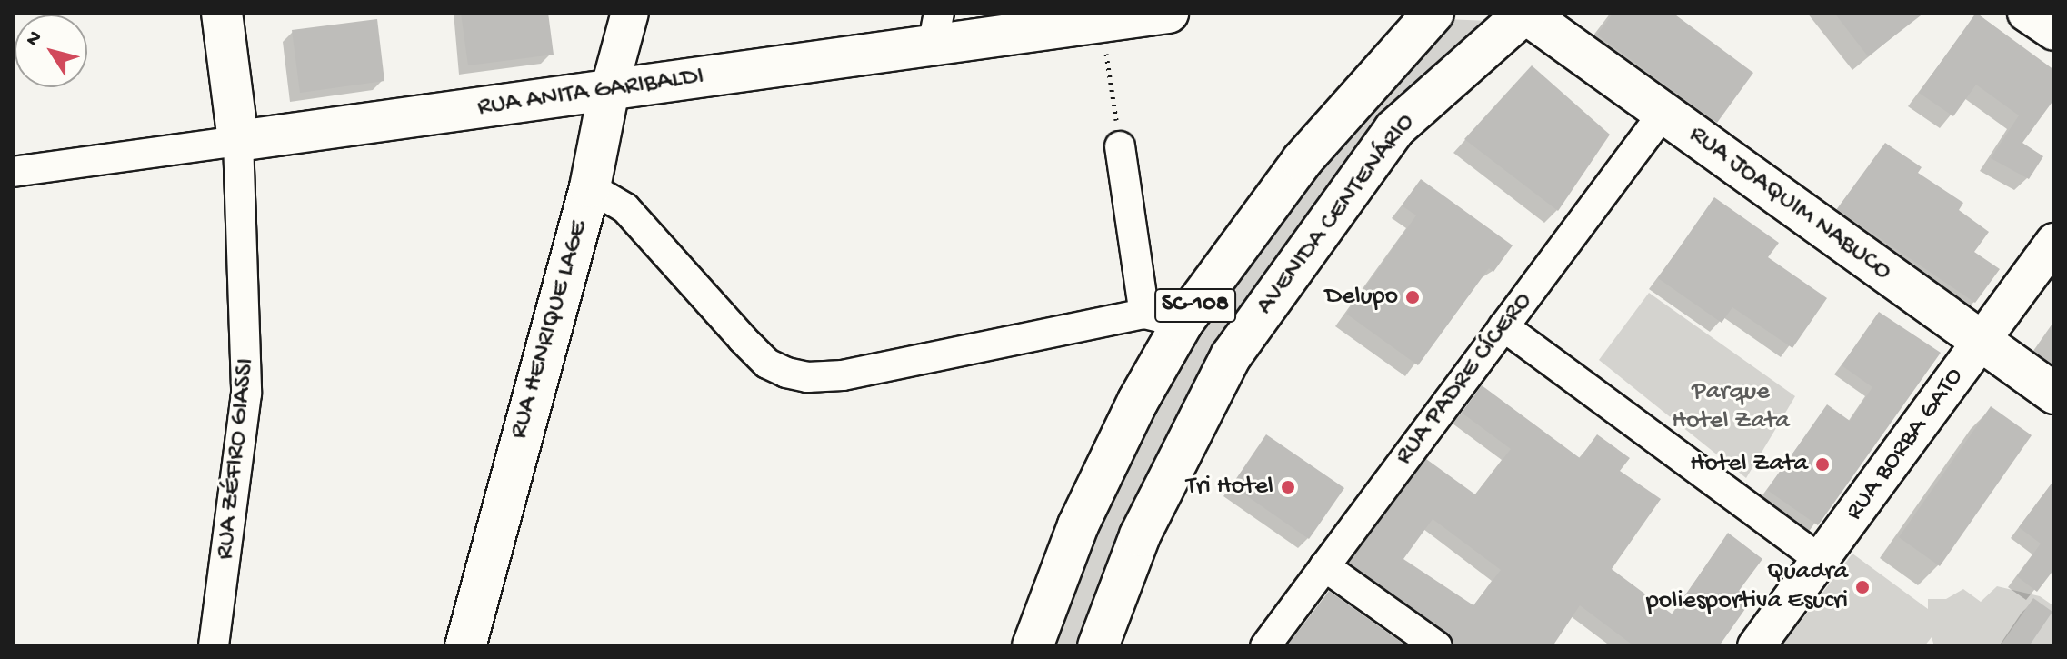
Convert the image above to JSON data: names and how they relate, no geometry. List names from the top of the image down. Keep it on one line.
{"streets":{"main road":["RUA ANITA GARIBALDI","RUA JOAQUIM NABUCO","AVENIDA CENTENÁRIO","SC-108","RUA HENRIQUE LAGE"],"street":["RUA PADRE CÍCERO","RUA BORBA GATO","RUA ZÉFIRO GIASSI"]},"crossings":[["RUA ANITA GARIBALDI","RUA HENRIQUE LAGE"],["RUA ANITA GARIBALDI","RUA ZÉFIRO GIASSI"],["RUA JOAQUIM NABUCO","AVENIDA CENTENÁRIO"],["RUA JOAQUIM NABUCO","RUA PADRE CÍCERO"],["RUA JOAQUIM NABUCO","RUA BORBA GATO"]],"parks":["Parque Hotel Zata"],"places":["Delupo","Hotel Zata","Tri Hotel","Quadra poliesportiva Esucri"],"north":"top left"}
